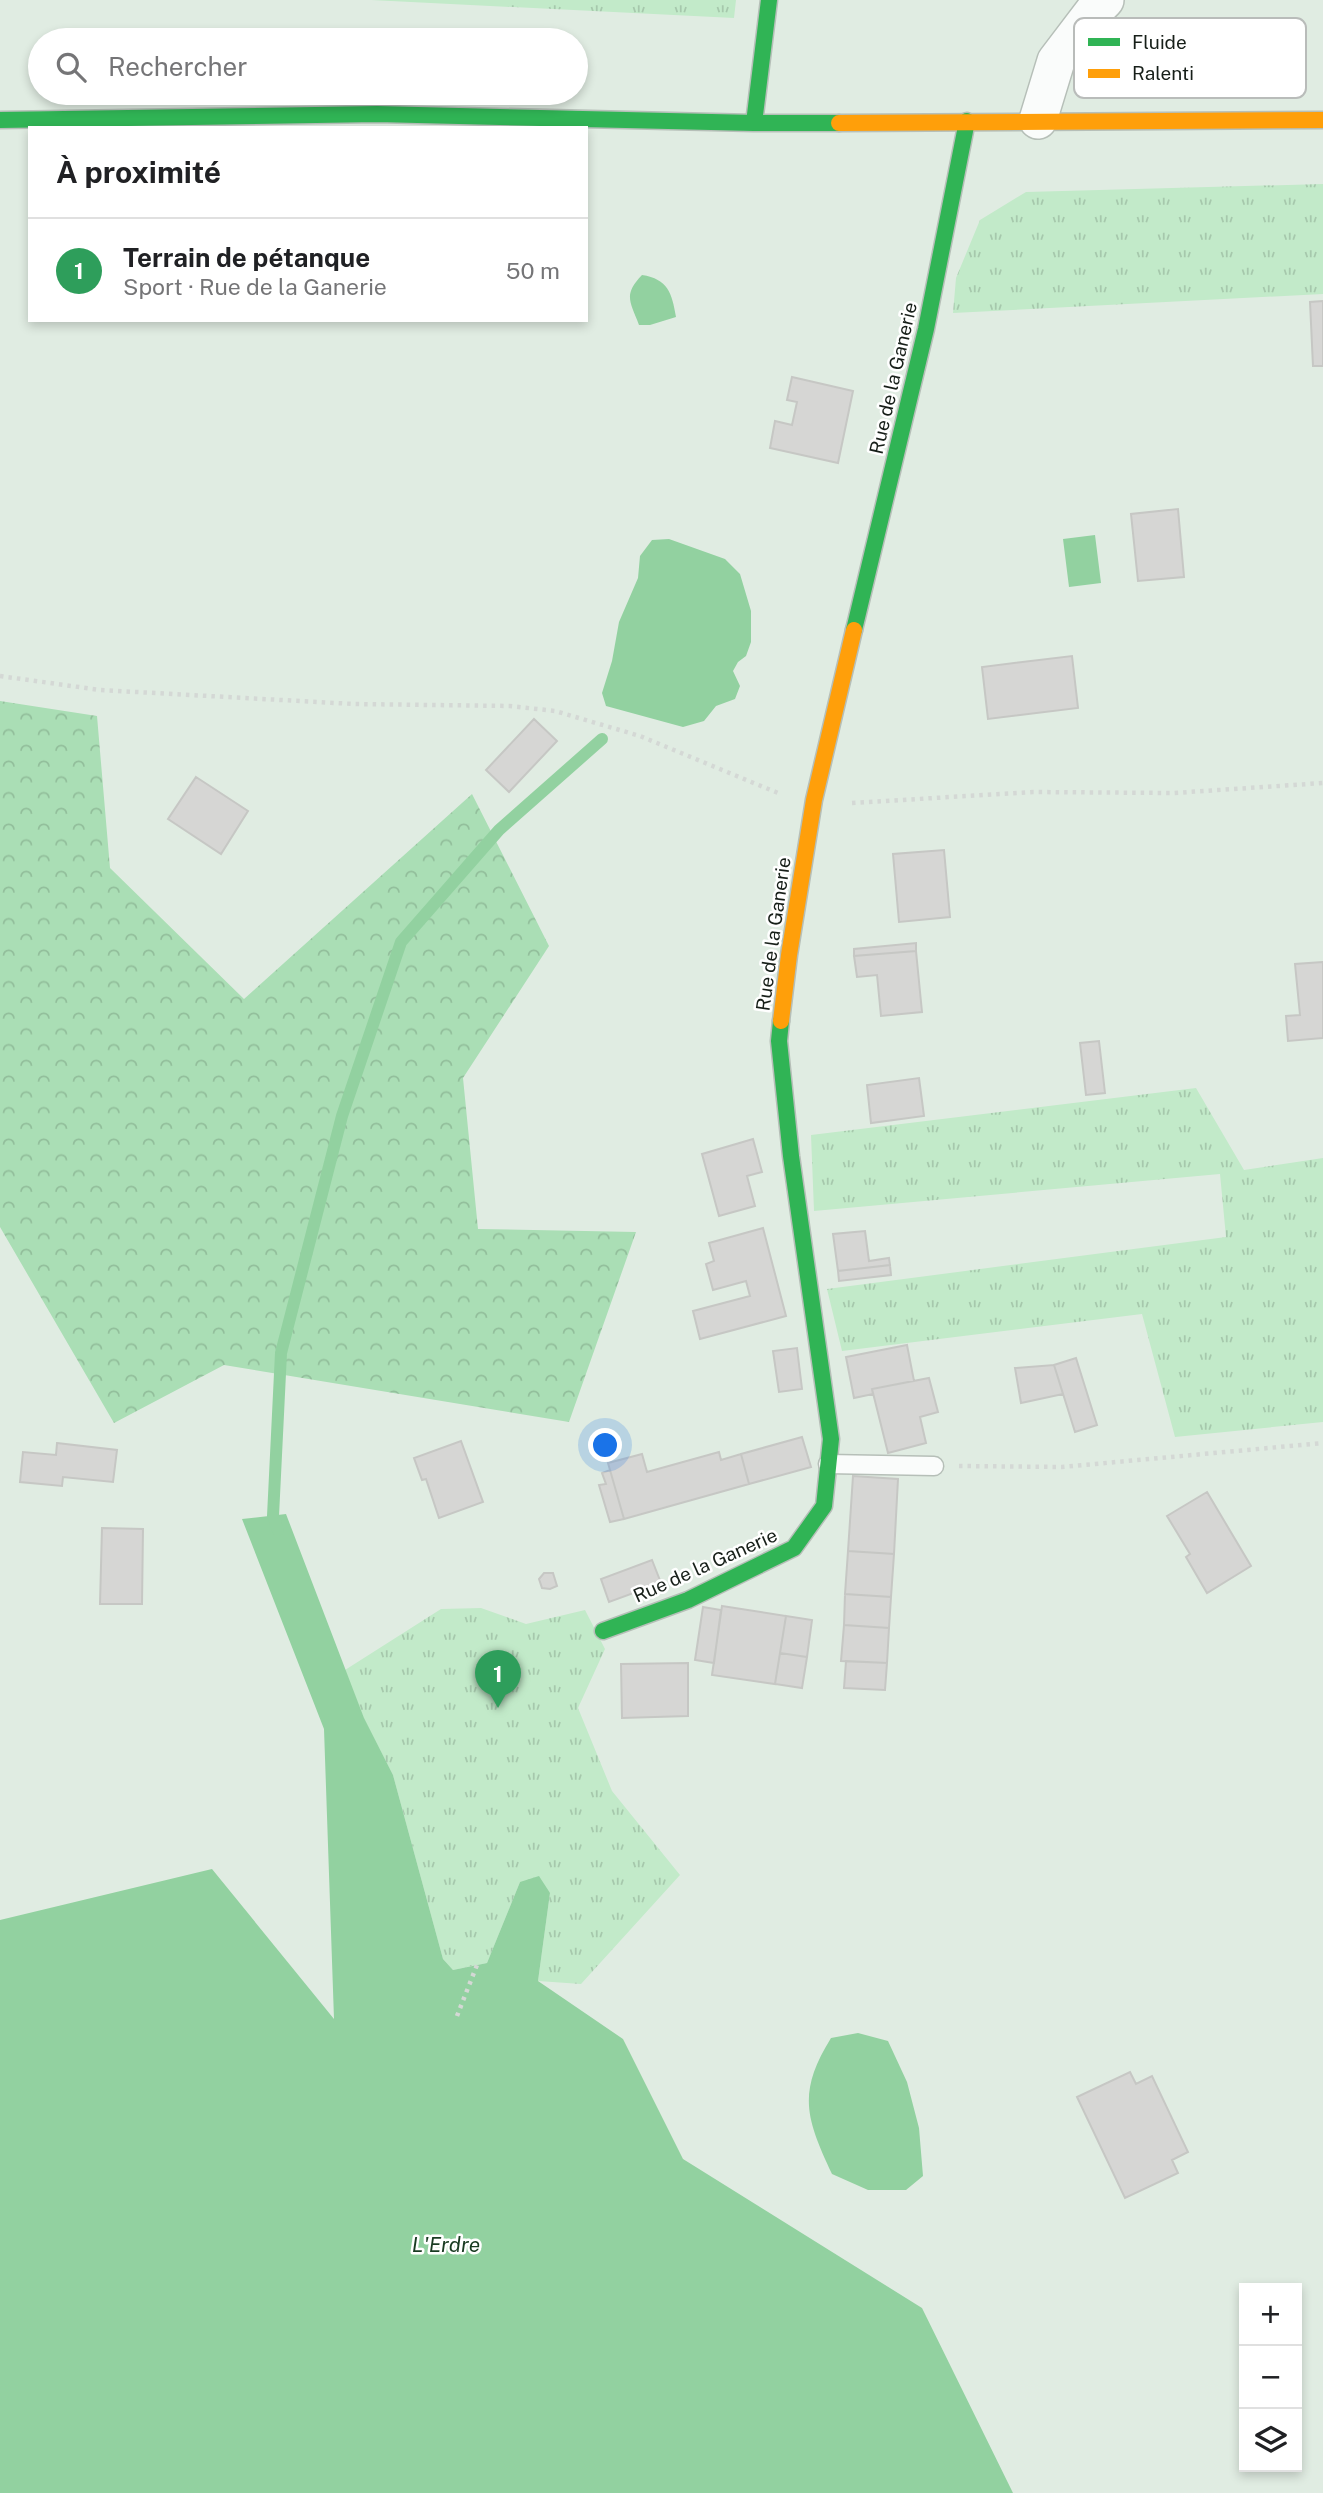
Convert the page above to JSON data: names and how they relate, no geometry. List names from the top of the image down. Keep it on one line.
{"streets":{"street":["Rue de la Ganerie"]},"water":["L'Erdre"],"legend":["Fluide","Ralenti"],"page":{"search":"Rechercher","heading":"À proximité","list":[{"mark":"1","name":"Terrain de pétanque","note":"Sport · Rue de la Ganerie","value":"50 m"}],"pins":"1","map_buttons":["+","−"]}}
